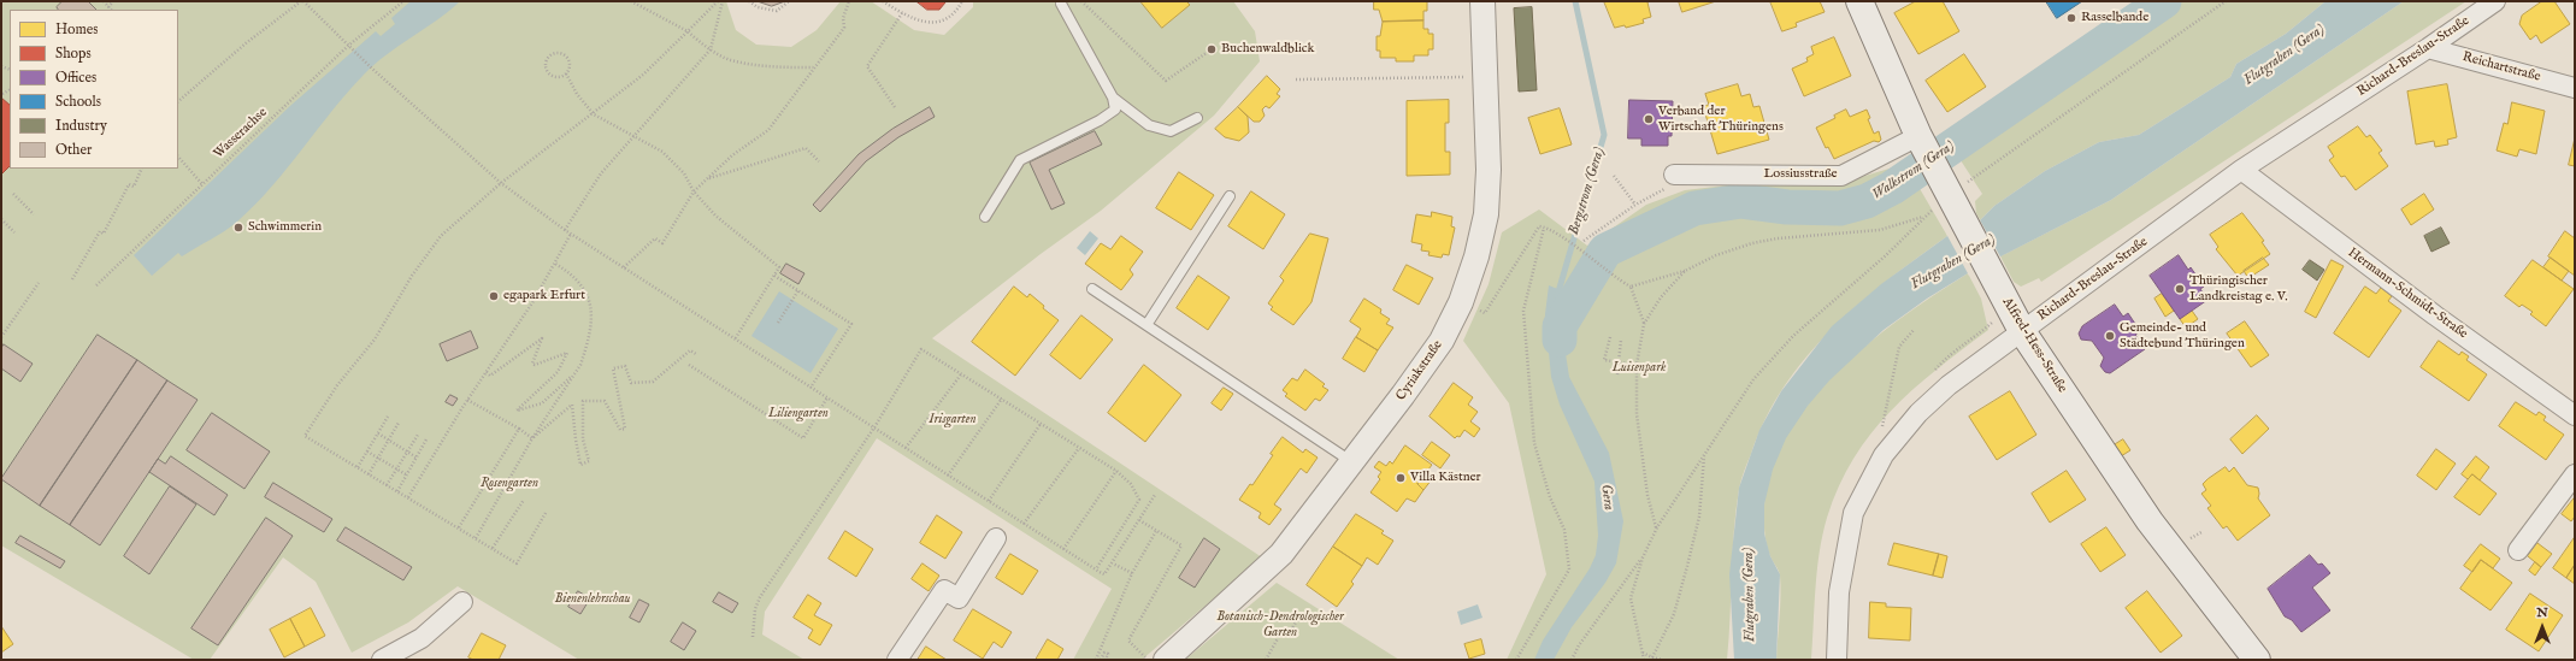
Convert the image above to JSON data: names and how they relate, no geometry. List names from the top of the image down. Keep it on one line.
{"streets":{"main road":["Alfred-Hess-Straße"],"street":["Richard-Breslau-Straße","Reichartstraße","Lossiusstraße","Hermann-Schmidt-Straße","Cyriakstraße"],"path":["Wasserachse"]},"crossings":[["Richard-Breslau-Straße","Reichartstraße"],["Richard-Breslau-Straße","Hermann-Schmidt-Straße"],["Richard-Breslau-Straße","Alfred-Hess-Straße"],["Lossiusstraße","Alfred-Hess-Straße"]],"water":["Flutgraben (Gera)","Walkstrom (Gera)","Bergstrom (Gera)","Gera"],"parks":["Luisenpark","Liliengarten","Irisgarten","Rosengarten","Bienenlehrschau","Botanisch-Dendrologischer Garten"],"places":["Rasselbande","Buchenwaldblick","Verband der Wirtschaft Thüringens","Schwimmerin","Thüringischer Landkreistag e. V.","egapark Erfurt","Gemeinde- und Städtebund Thüringen","Villa Kästner"],"legend":["Homes","Shops","Offices","Schools","Industry","Other"],"north":"top"}
